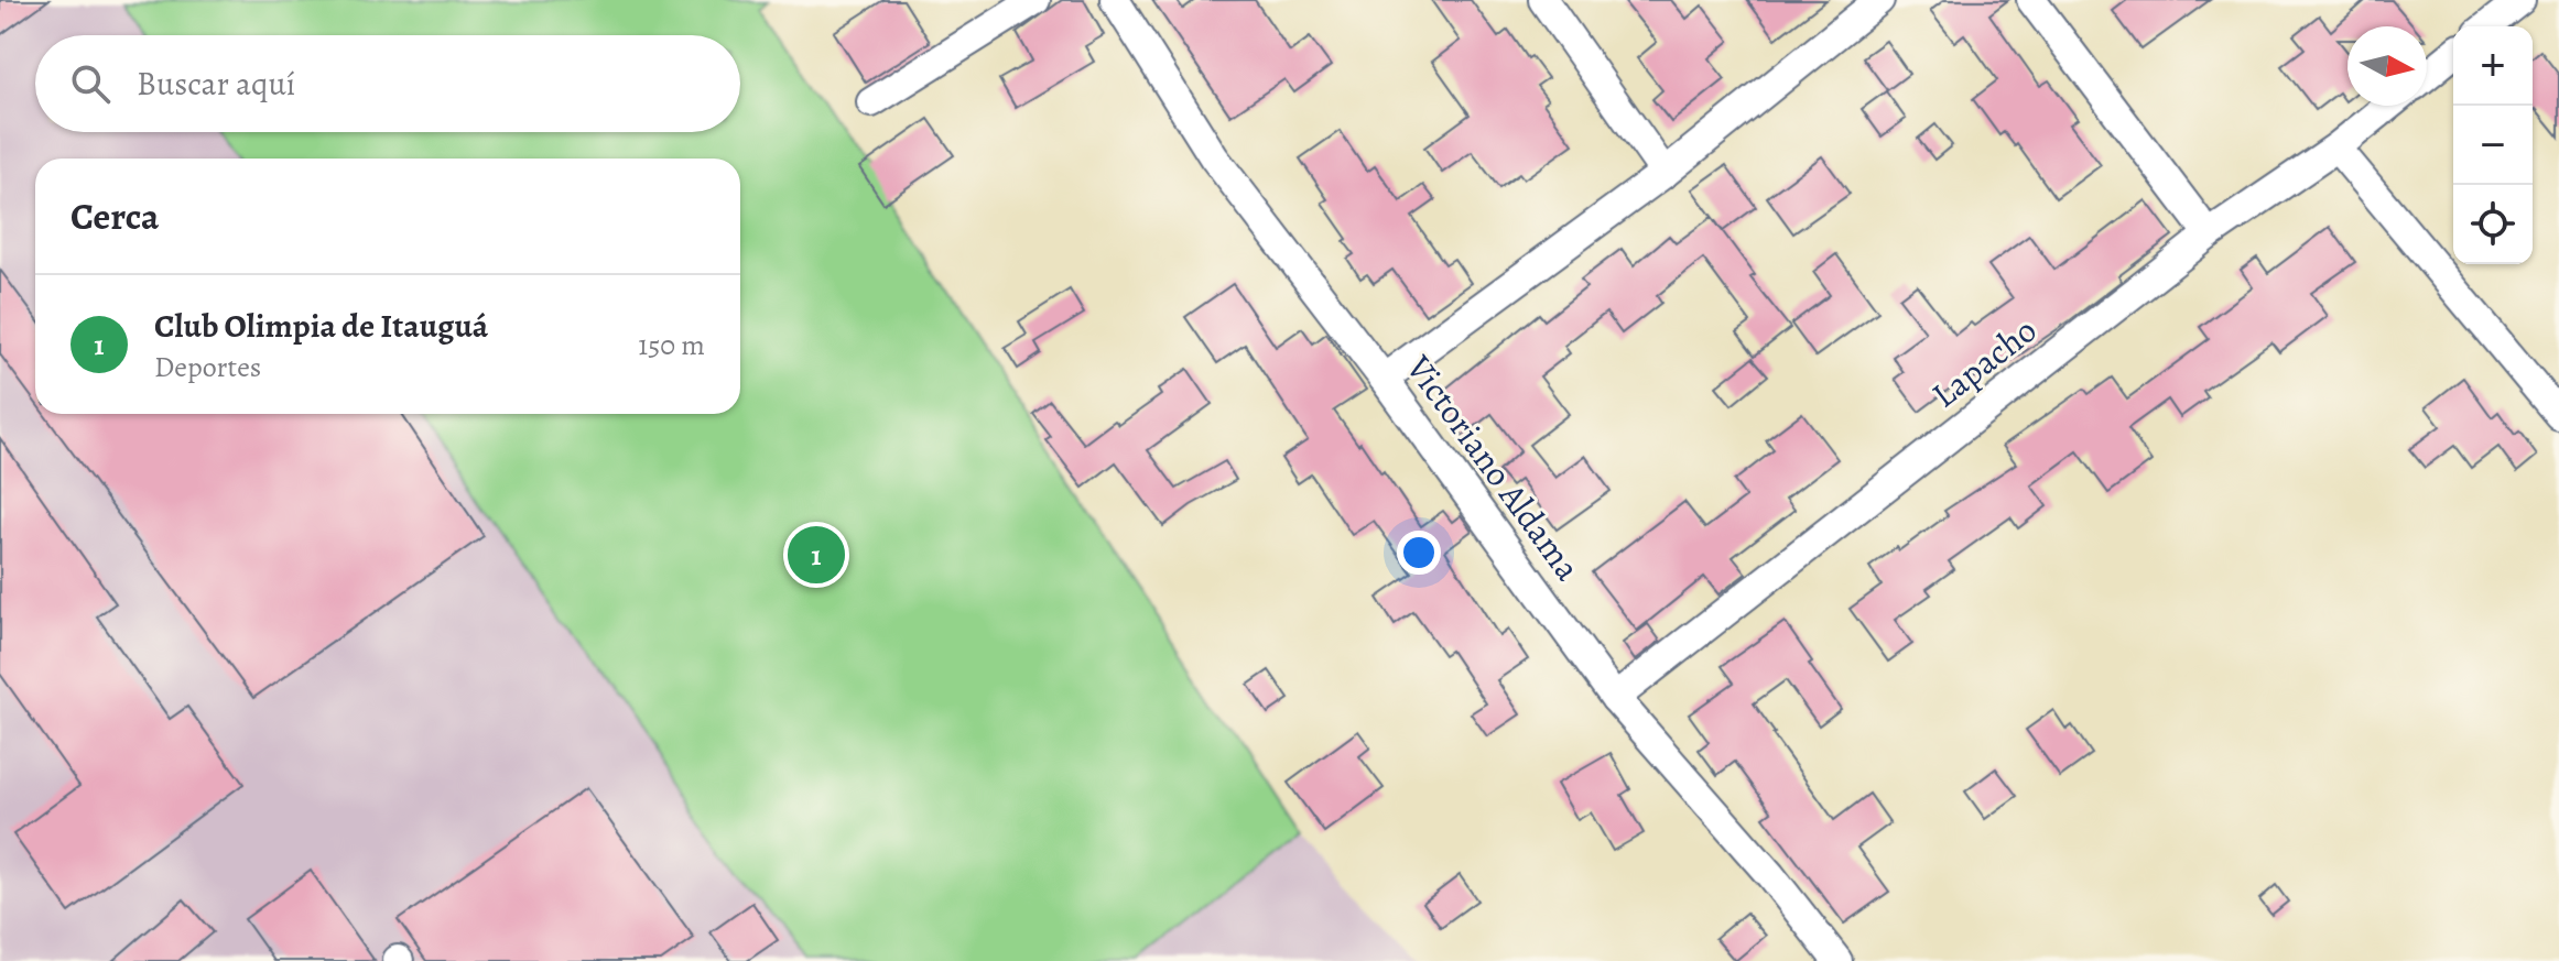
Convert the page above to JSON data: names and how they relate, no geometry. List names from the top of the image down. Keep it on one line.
{"streets":{"street":["Lapacho","Victoriano Aldama"]},"crossings":[["Lapacho","Victoriano Aldama"]],"north":"right","page":{"map_buttons":["+","−"],"search":"Buscar aquí","heading":"Cerca","list":[{"mark":"1","name":"Club Olimpia de Itauguá","note":"Deportes","value":"150 m"}],"pins":"1"}}
